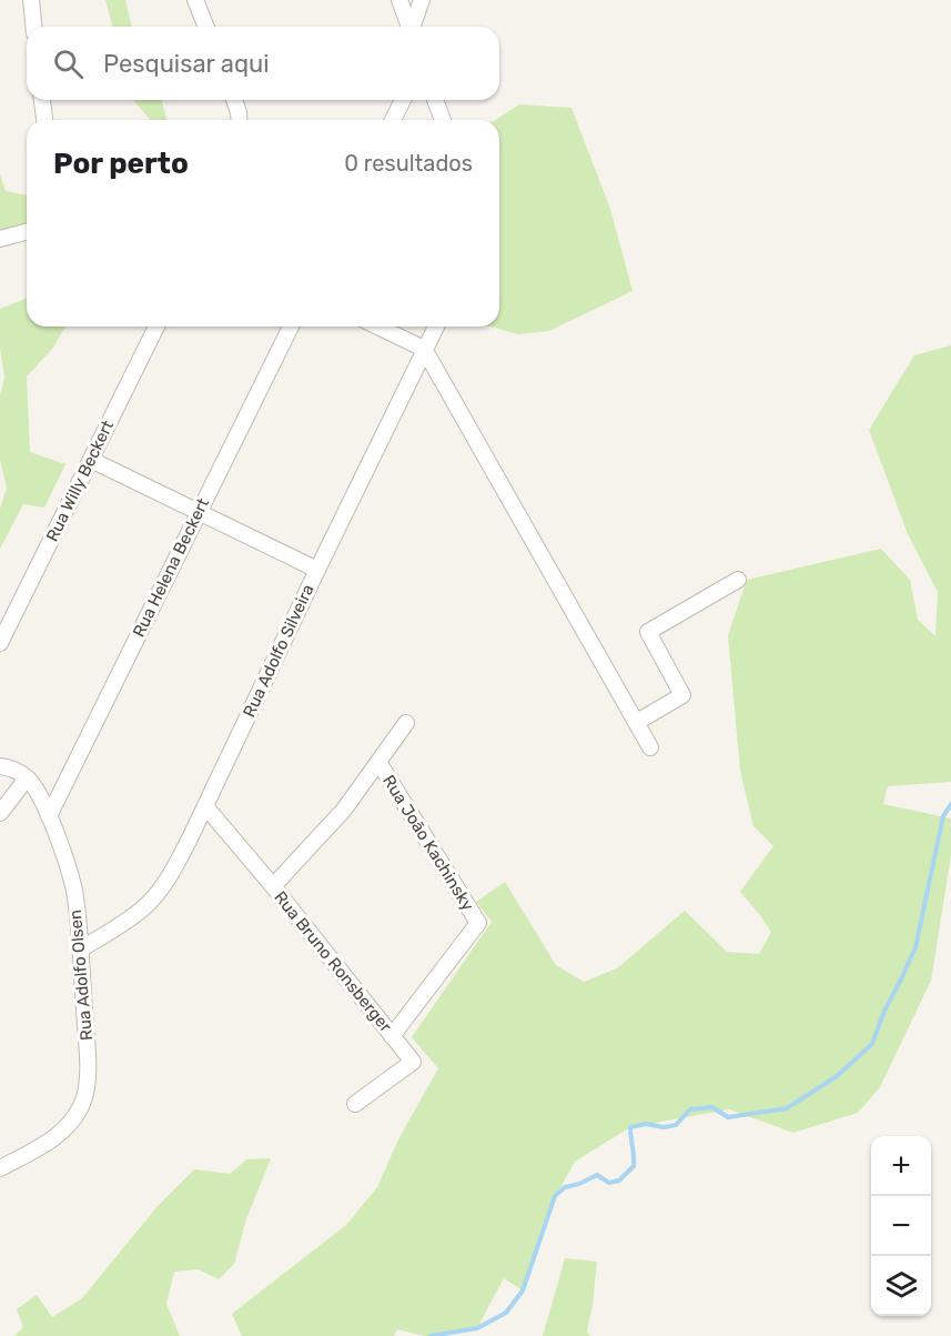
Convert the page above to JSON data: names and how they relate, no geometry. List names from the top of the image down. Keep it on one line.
{"streets":{"street":["Rua Willy Beckert","Rua Helena Beckert","Rua Adolfo Silveira","Rua João Kachinsky","Rua Bruno Ronsberger","Rua Adolfo Olsen"]},"crossings":[["Rua Helena Beckert","Rua Adolfo Olsen"],["Rua Adolfo Silveira","Rua Bruno Ronsberger"],["Rua Adolfo Silveira","Rua Adolfo Olsen"],["Rua João Kachinsky","Rua Bruno Ronsberger"]],"page":{"search":"Pesquisar aqui","heading":["Por perto","0 resultados"],"map_buttons":["+","−"]}}
